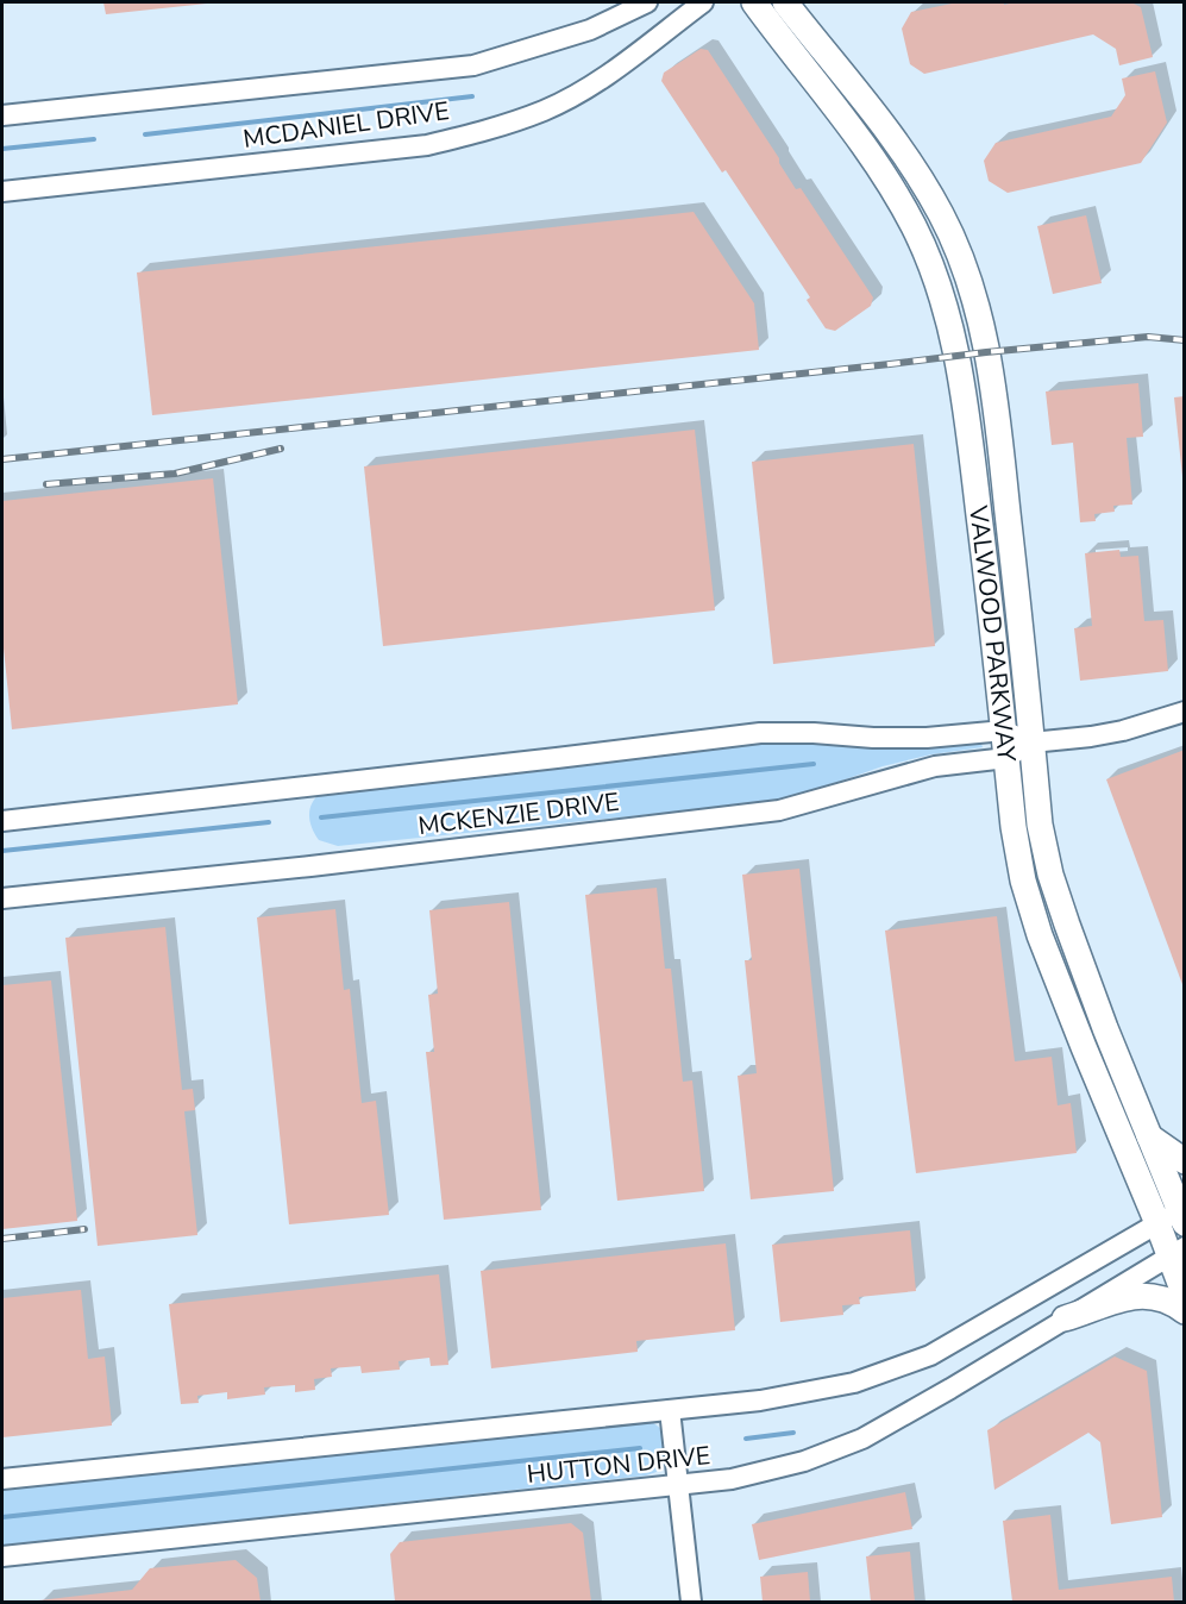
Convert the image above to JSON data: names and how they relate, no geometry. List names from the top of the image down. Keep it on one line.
{"streets":{"main road":["VALWOOD PARKWAY"],"street":["MCDANIEL DRIVE","MCKENZIE DRIVE","HUTTON DRIVE"]},"crossings":[["VALWOOD PARKWAY","MCKENZIE DRIVE"],["VALWOOD PARKWAY","HUTTON DRIVE"]]}
